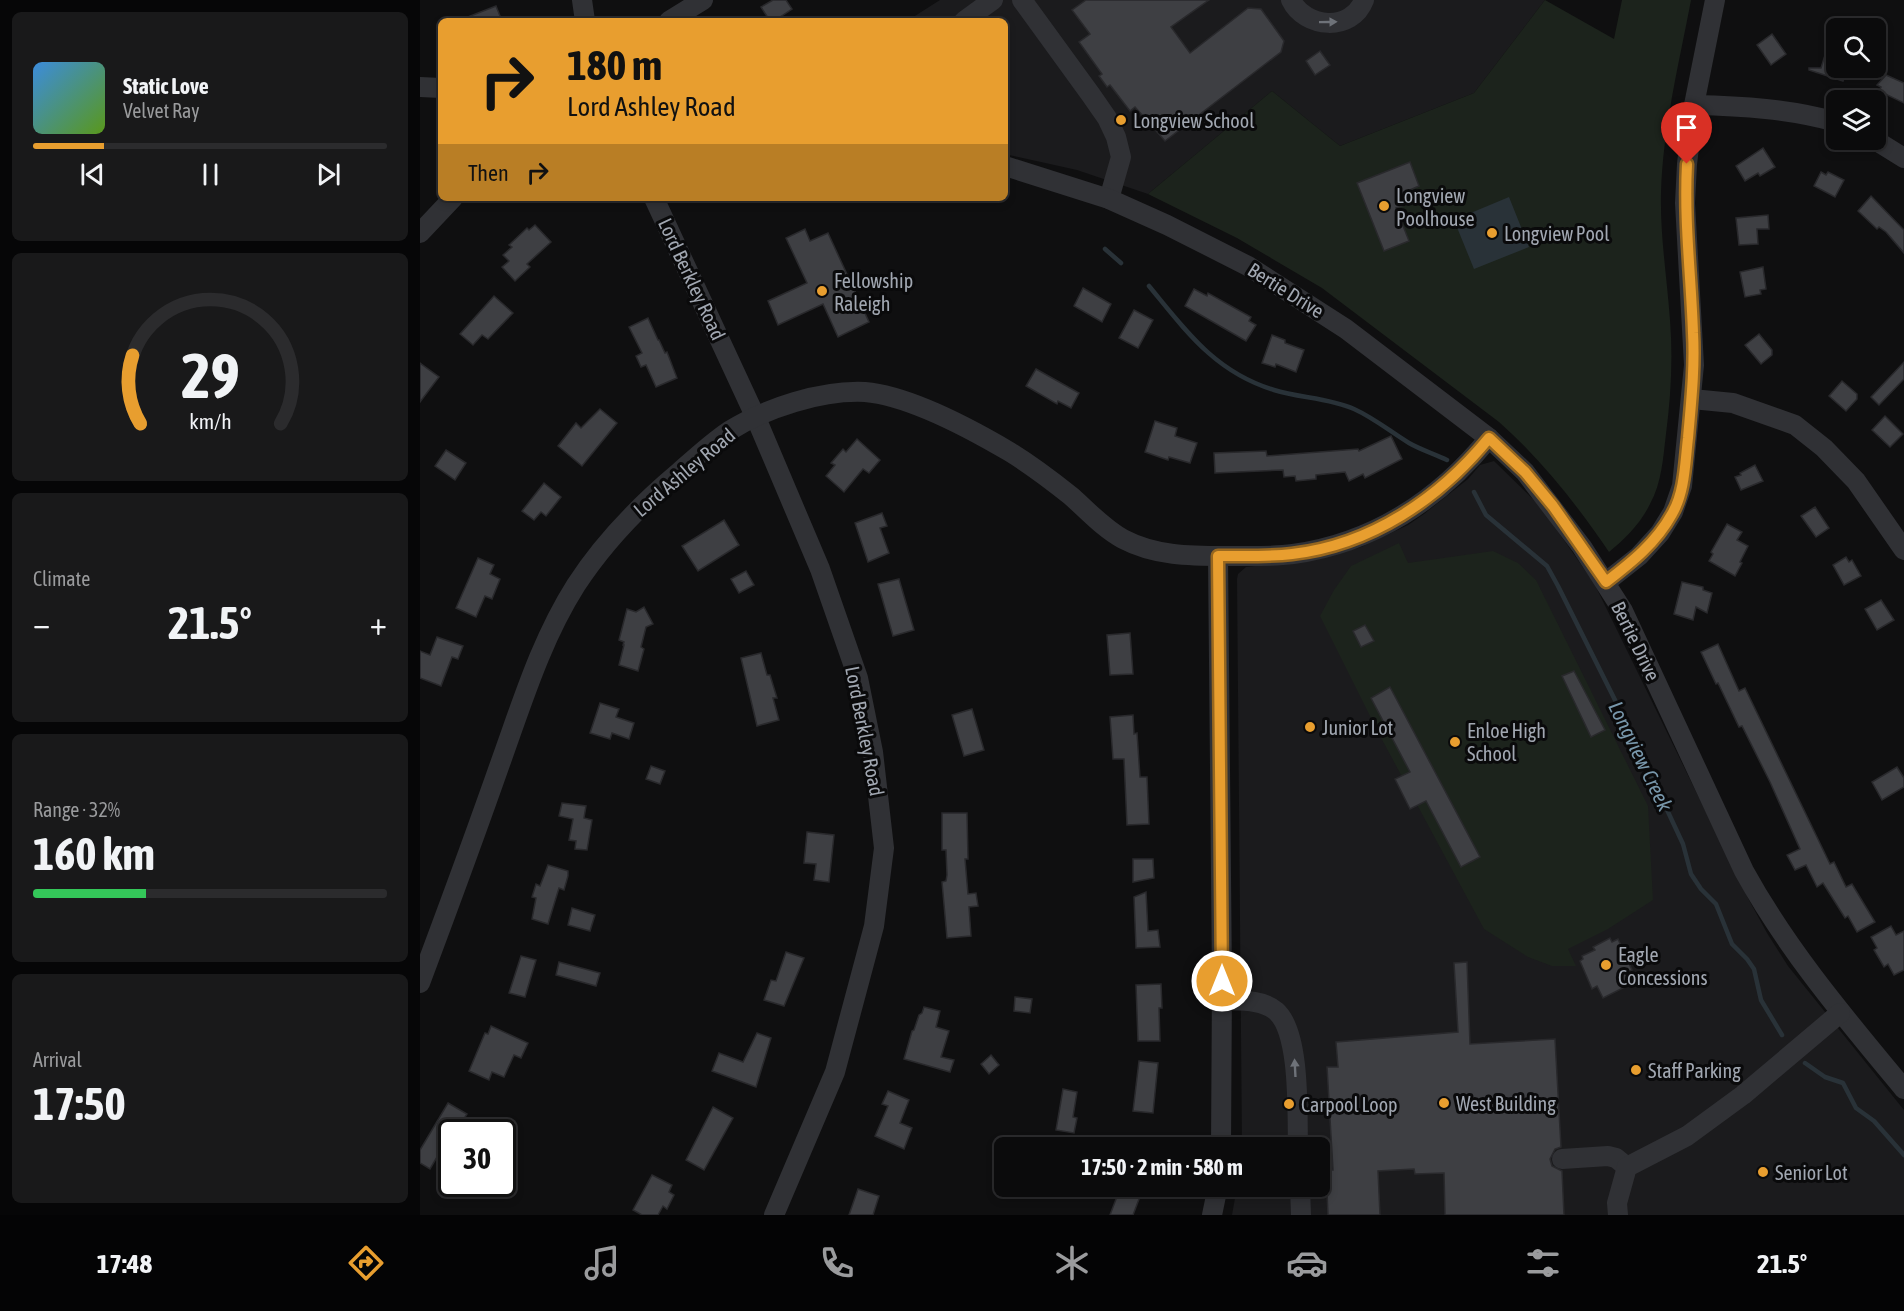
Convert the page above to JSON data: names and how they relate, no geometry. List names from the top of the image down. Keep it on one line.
{"streets":{"street":["Lord Berkley Road","Bertie Drive","Lord Ashley Road"]},"crossings":[["Lord Berkley Road","Lord Ashley Road"],["Bertie Drive","Lord Ashley Road"]],"water":["Longview Creek"],"places":["Longview School","Longview Poolhouse","Longview Pool","Fellowship Raleigh","Junior Lot","Enloe High School","Eagle Concessions","Staff Parking","West Building","Carpool Loop","Senior Lot"],"page":{"turn":["180 m","Lord Ashley Road"],"song":["Static Love","Velvet Ray"],"then":"Then","tile":["Climate",["Range · 32%","160 km"],["Arrival","17:50"]],"heat":["−","21.5°","+"],"limit":"30","trip":"17:50 · 2 min · 580 m","tabs":["17:48","21.5°"],"gauge":["29","km/h"]}}
